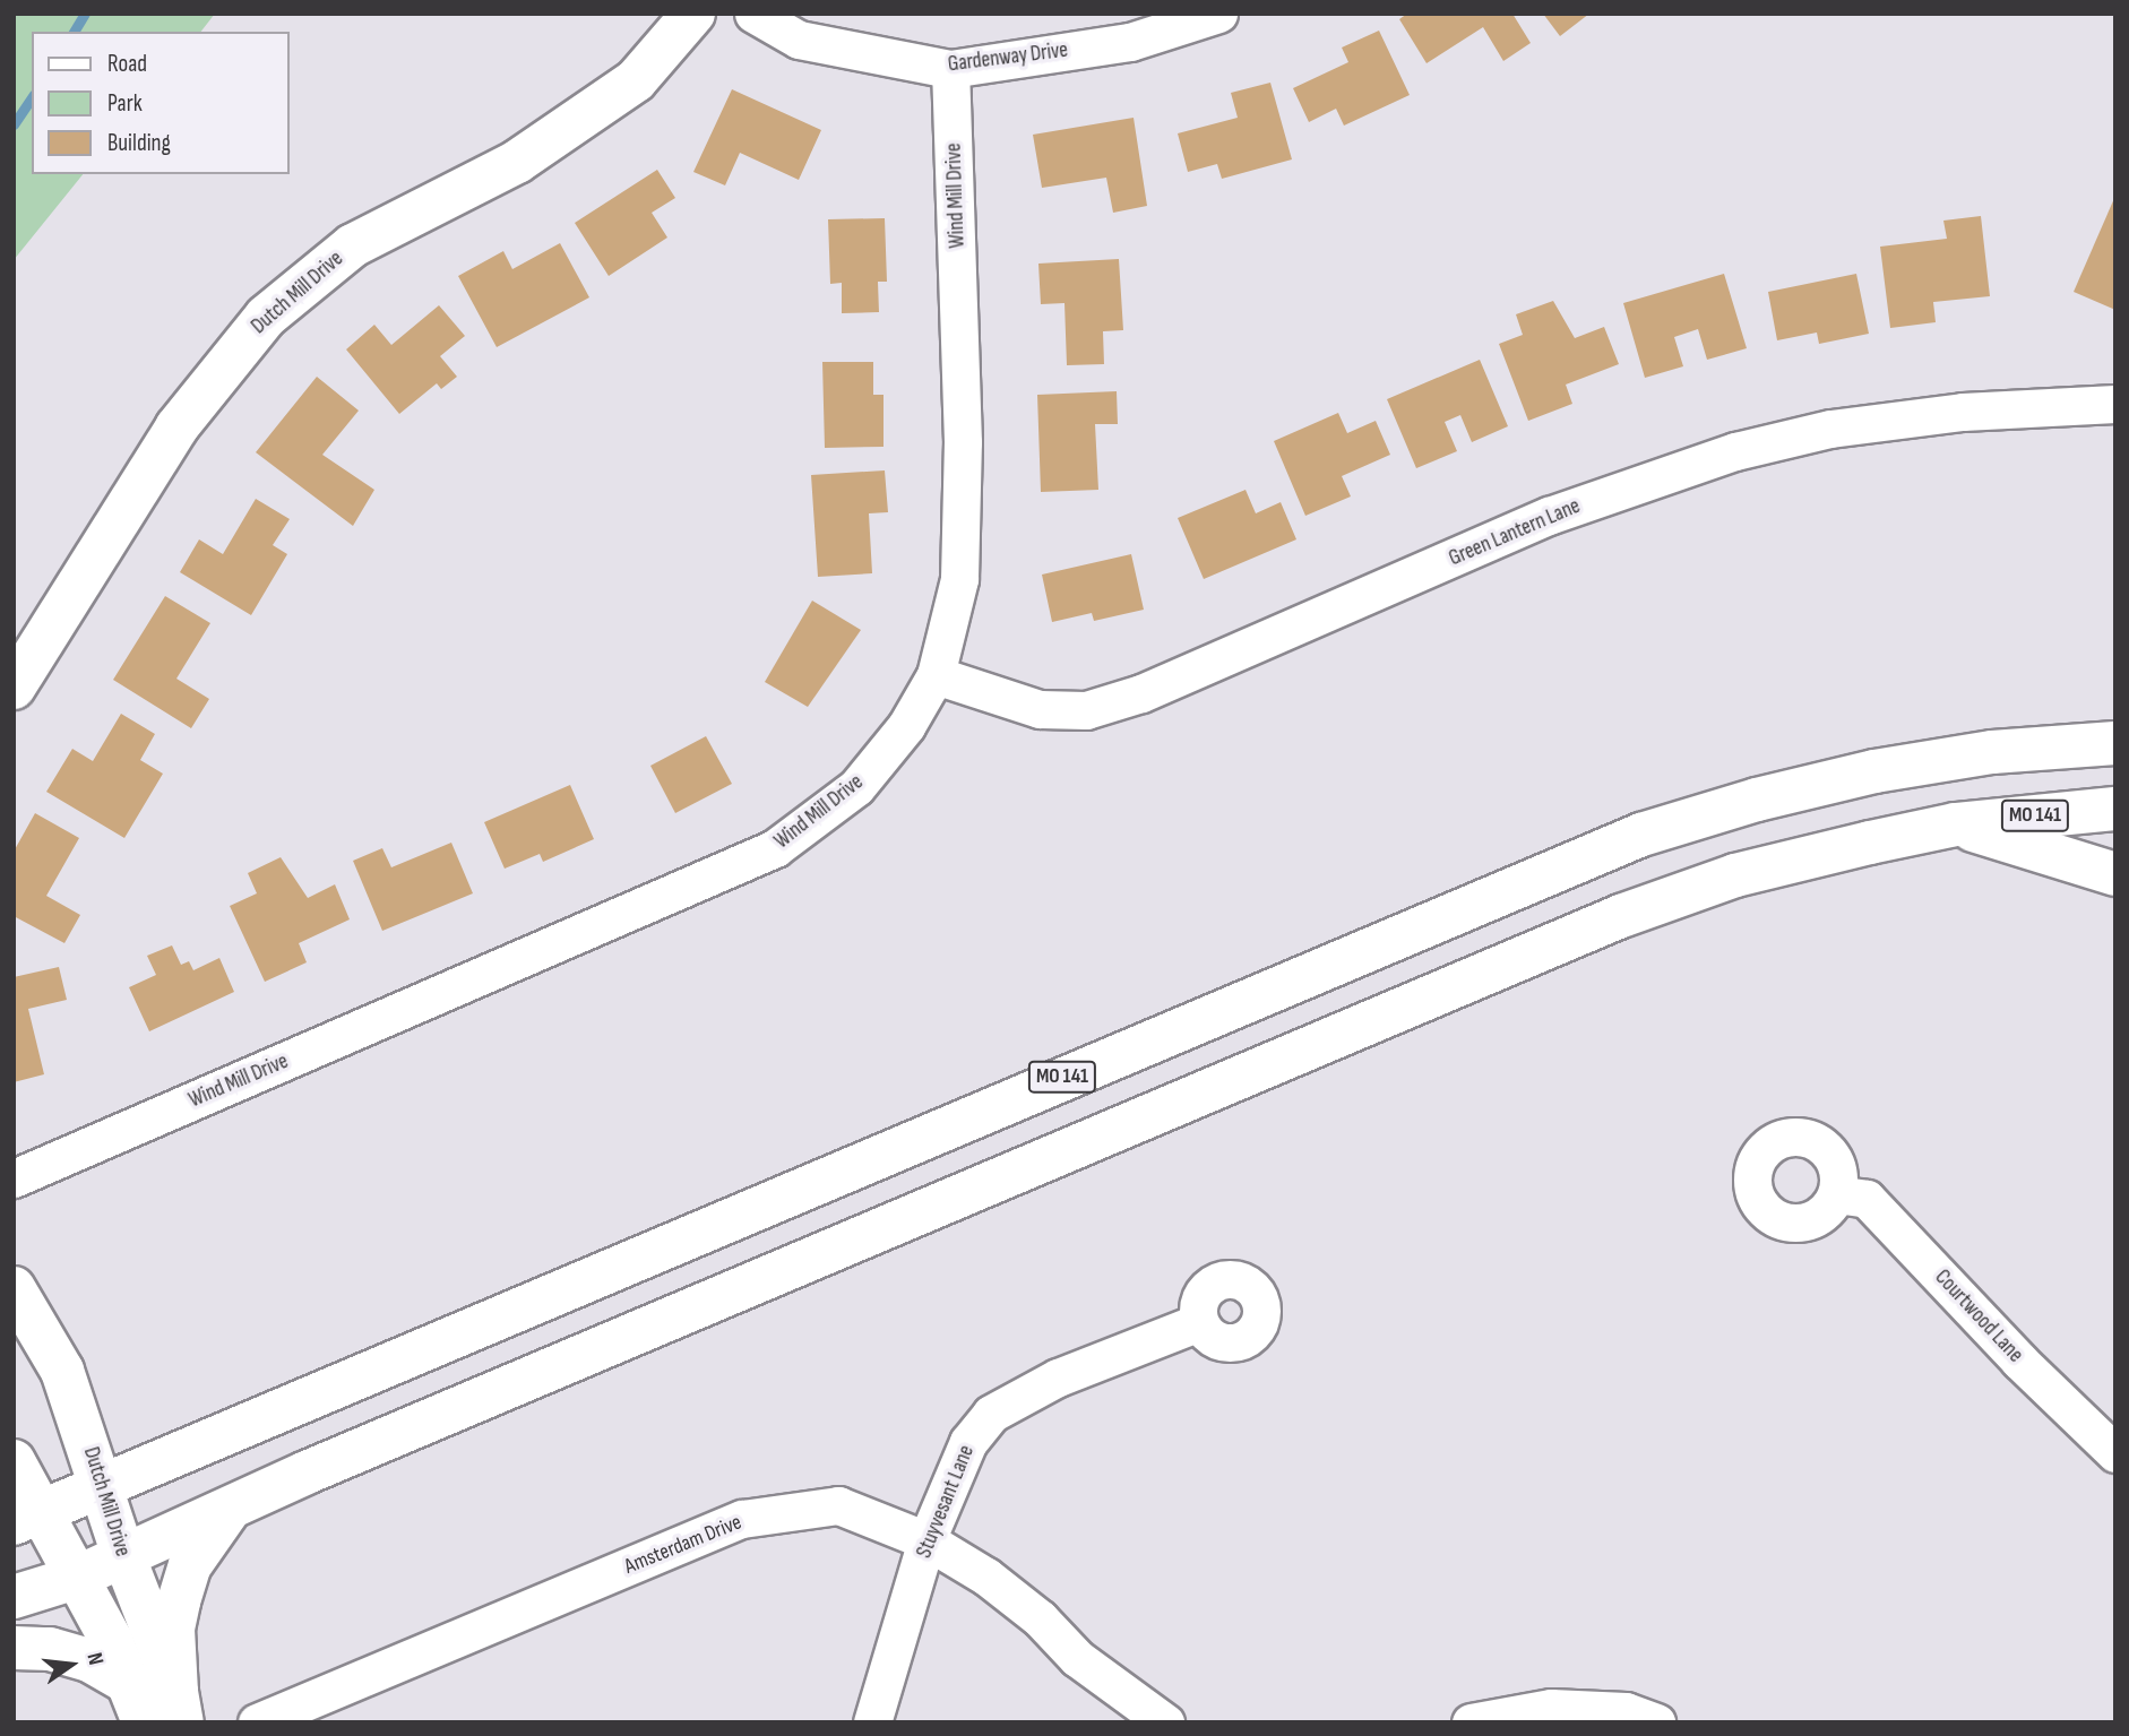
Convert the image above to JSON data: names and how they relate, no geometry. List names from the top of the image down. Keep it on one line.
{"streets":{"main road":["Dutch Mill Drive","MO 141"],"street":["Gardenway Drive","Wind Mill Drive","Green Lantern Lane","Courtwood Lane","Stuyvesant Lane","Amsterdam Drive"]},"crossings":[["Gardenway Drive","Wind Mill Drive"],["Wind Mill Drive","Green Lantern Lane"],["Dutch Mill Drive","MO 141"],["Stuyvesant Lane","Amsterdam Drive"]],"legend":["Road","Park","Building"],"north":"right"}
